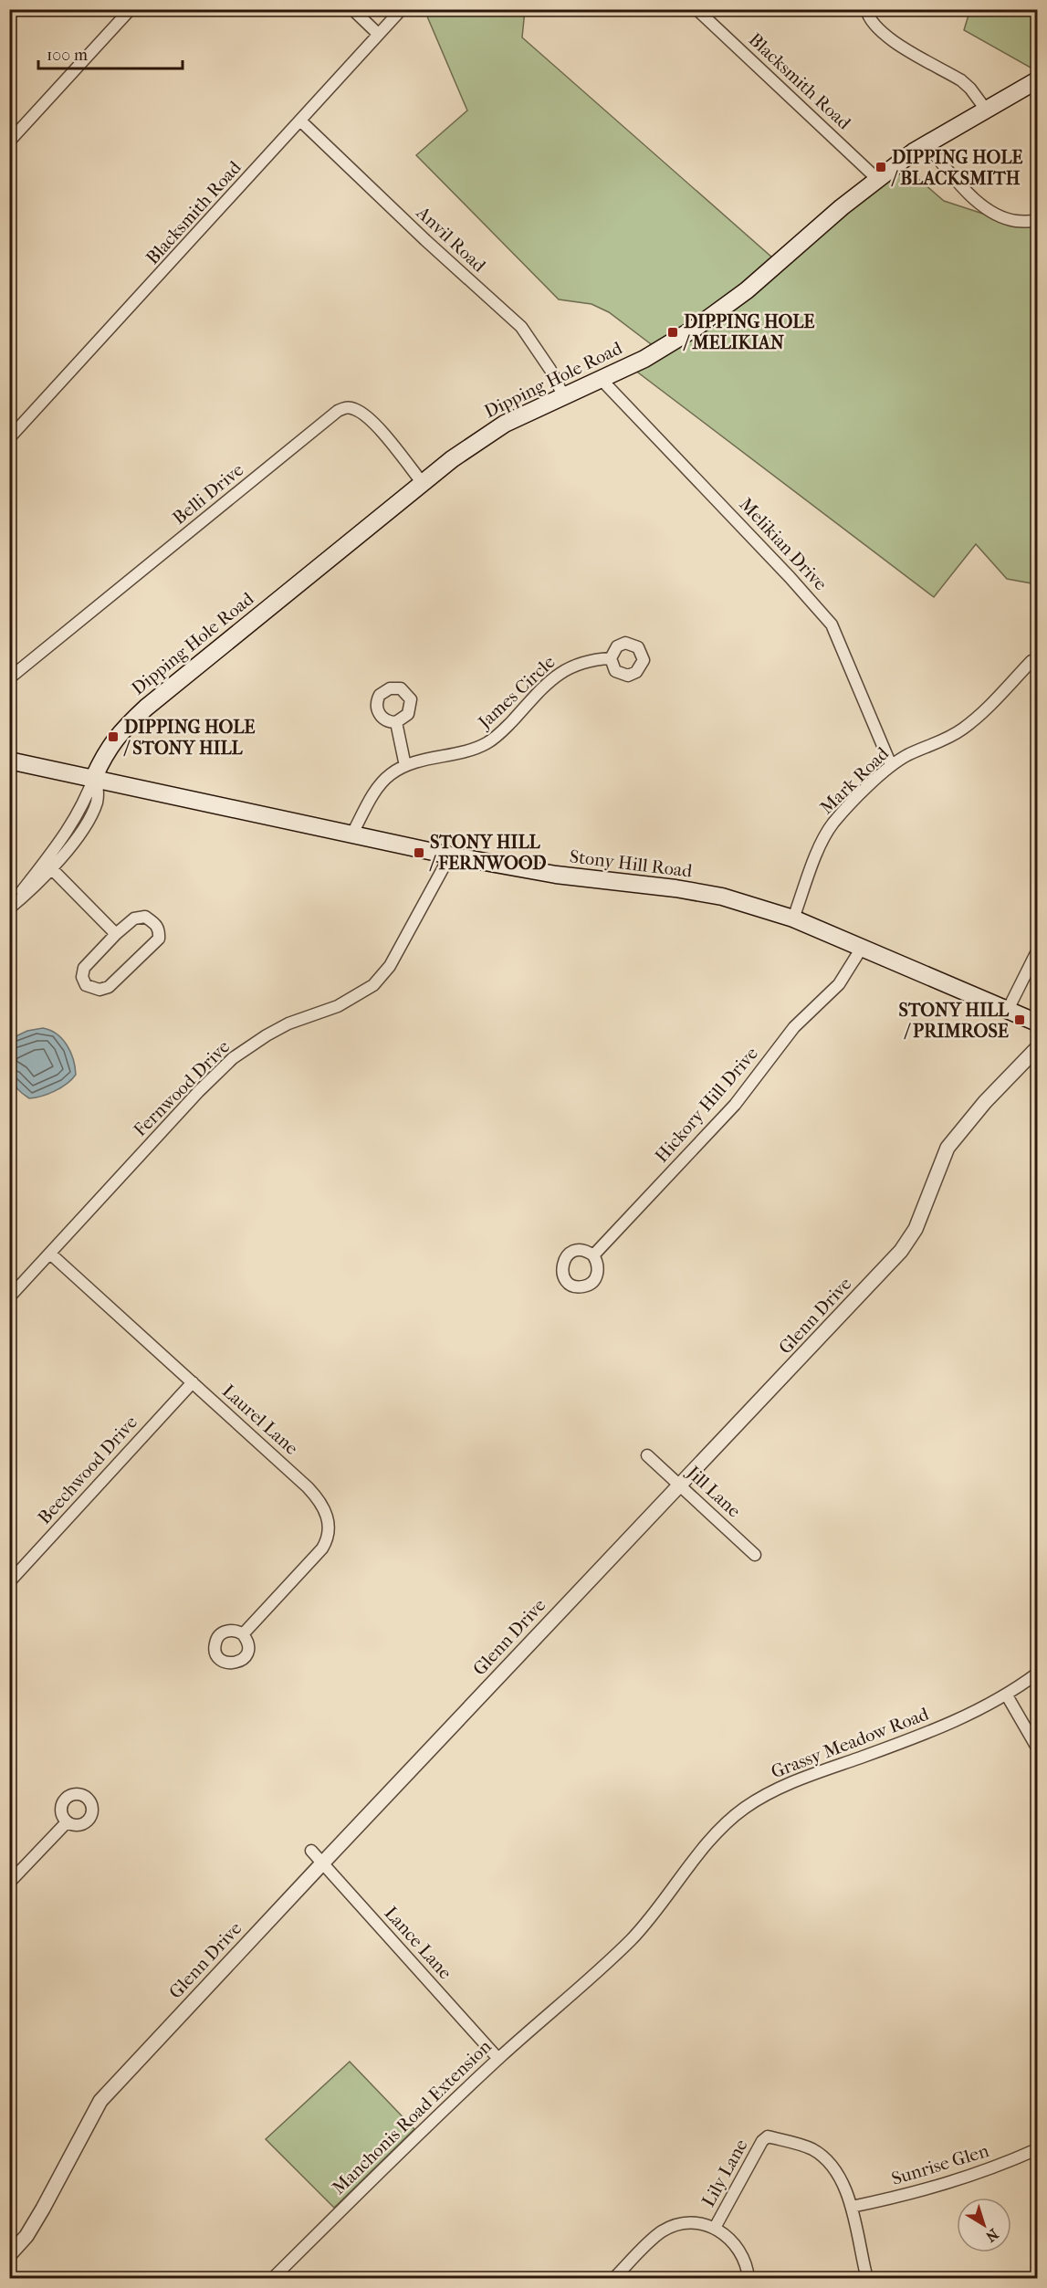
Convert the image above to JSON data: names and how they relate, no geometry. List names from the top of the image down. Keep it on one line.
{"streets":{"main road":["Dipping Hole Road","Stony Hill Road"],"street":["Blacksmith Road","Anvil Road","Belli Drive","Melikian Drive","James Circle","Mark Road","Fernwood Drive","Hickory Hill Drive","Glenn Drive","Laurel Lane","Beechwood Drive","Jill Lane","Grassy Meadow Road","Lance Lane","Manchonis Road Extension","Sunrise Glen","Lily Lane"]},"crossings":[["Blacksmith Road","Anvil Road"],["Blacksmith Road","Dipping Hole Road"],["Anvil Road","Dipping Hole Road"],["Dipping Hole Road","Belli Drive"],["Dipping Hole Road","Melikian Drive"],["Dipping Hole Road","Stony Hill Road"],["Melikian Drive","Mark Road"],["James Circle","Stony Hill Road"],["Mark Road","Stony Hill Road"],["Stony Hill Road","Fernwood Drive"],["Stony Hill Road","Hickory Hill Drive"],["Fernwood Drive","Laurel Lane"],["Glenn Drive","Jill Lane"],["Glenn Drive","Lance Lane"],["Laurel Lane","Beechwood Drive"],["Grassy Meadow Road","Manchonis Road Extension"],["Lance Lane","Manchonis Road Extension"],["Sunrise Glen","Lily Lane"]],"places":{"transit":["DIPPING HOLE / BLACKSMITH","DIPPING HOLE / MELIKIAN","DIPPING HOLE / STONY HILL","STONY HILL / FERNWOOD","STONY HILL / PRIMROSE"]},"scale_bar":"100 m","north":"bottom right"}
